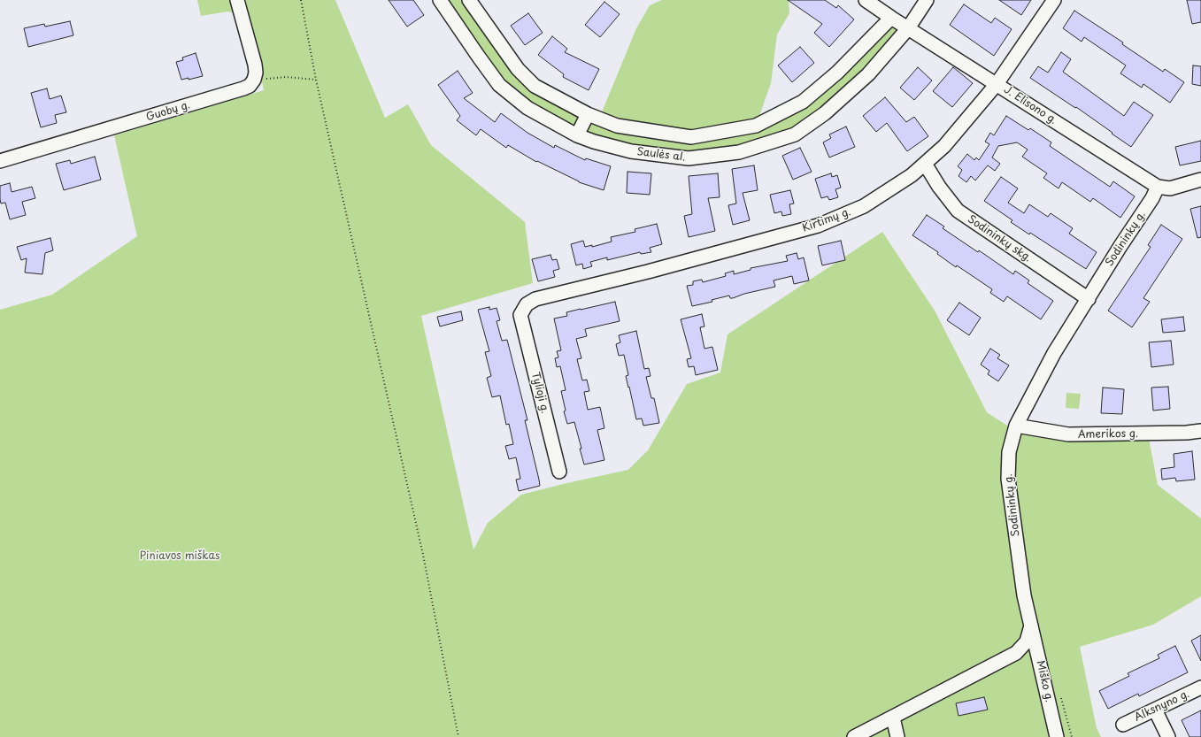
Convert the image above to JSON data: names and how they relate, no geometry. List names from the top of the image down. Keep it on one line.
{"streets":{"street":["J. Elisono g.","Guobų g.","Saulės al.","Kirtimų g.","Sodininkų skg.","Sodininkų g.","Tylioji g.","Amerikos g.","Miško g.","Alksnyno g."]},"crossings":[["J. Elisono g.","Saulės al."],["J. Elisono g.","Kirtimų g."],["J. Elisono g.","Sodininkų g."],["Kirtimų g.","Sodininkų skg."],["Kirtimų g.","Tylioji g."],["Sodininkų skg.","Sodininkų g."],["Sodininkų g.","Amerikos g."],["Sodininkų g.","Miško g."]],"parks":["Piniavos miškas"]}
